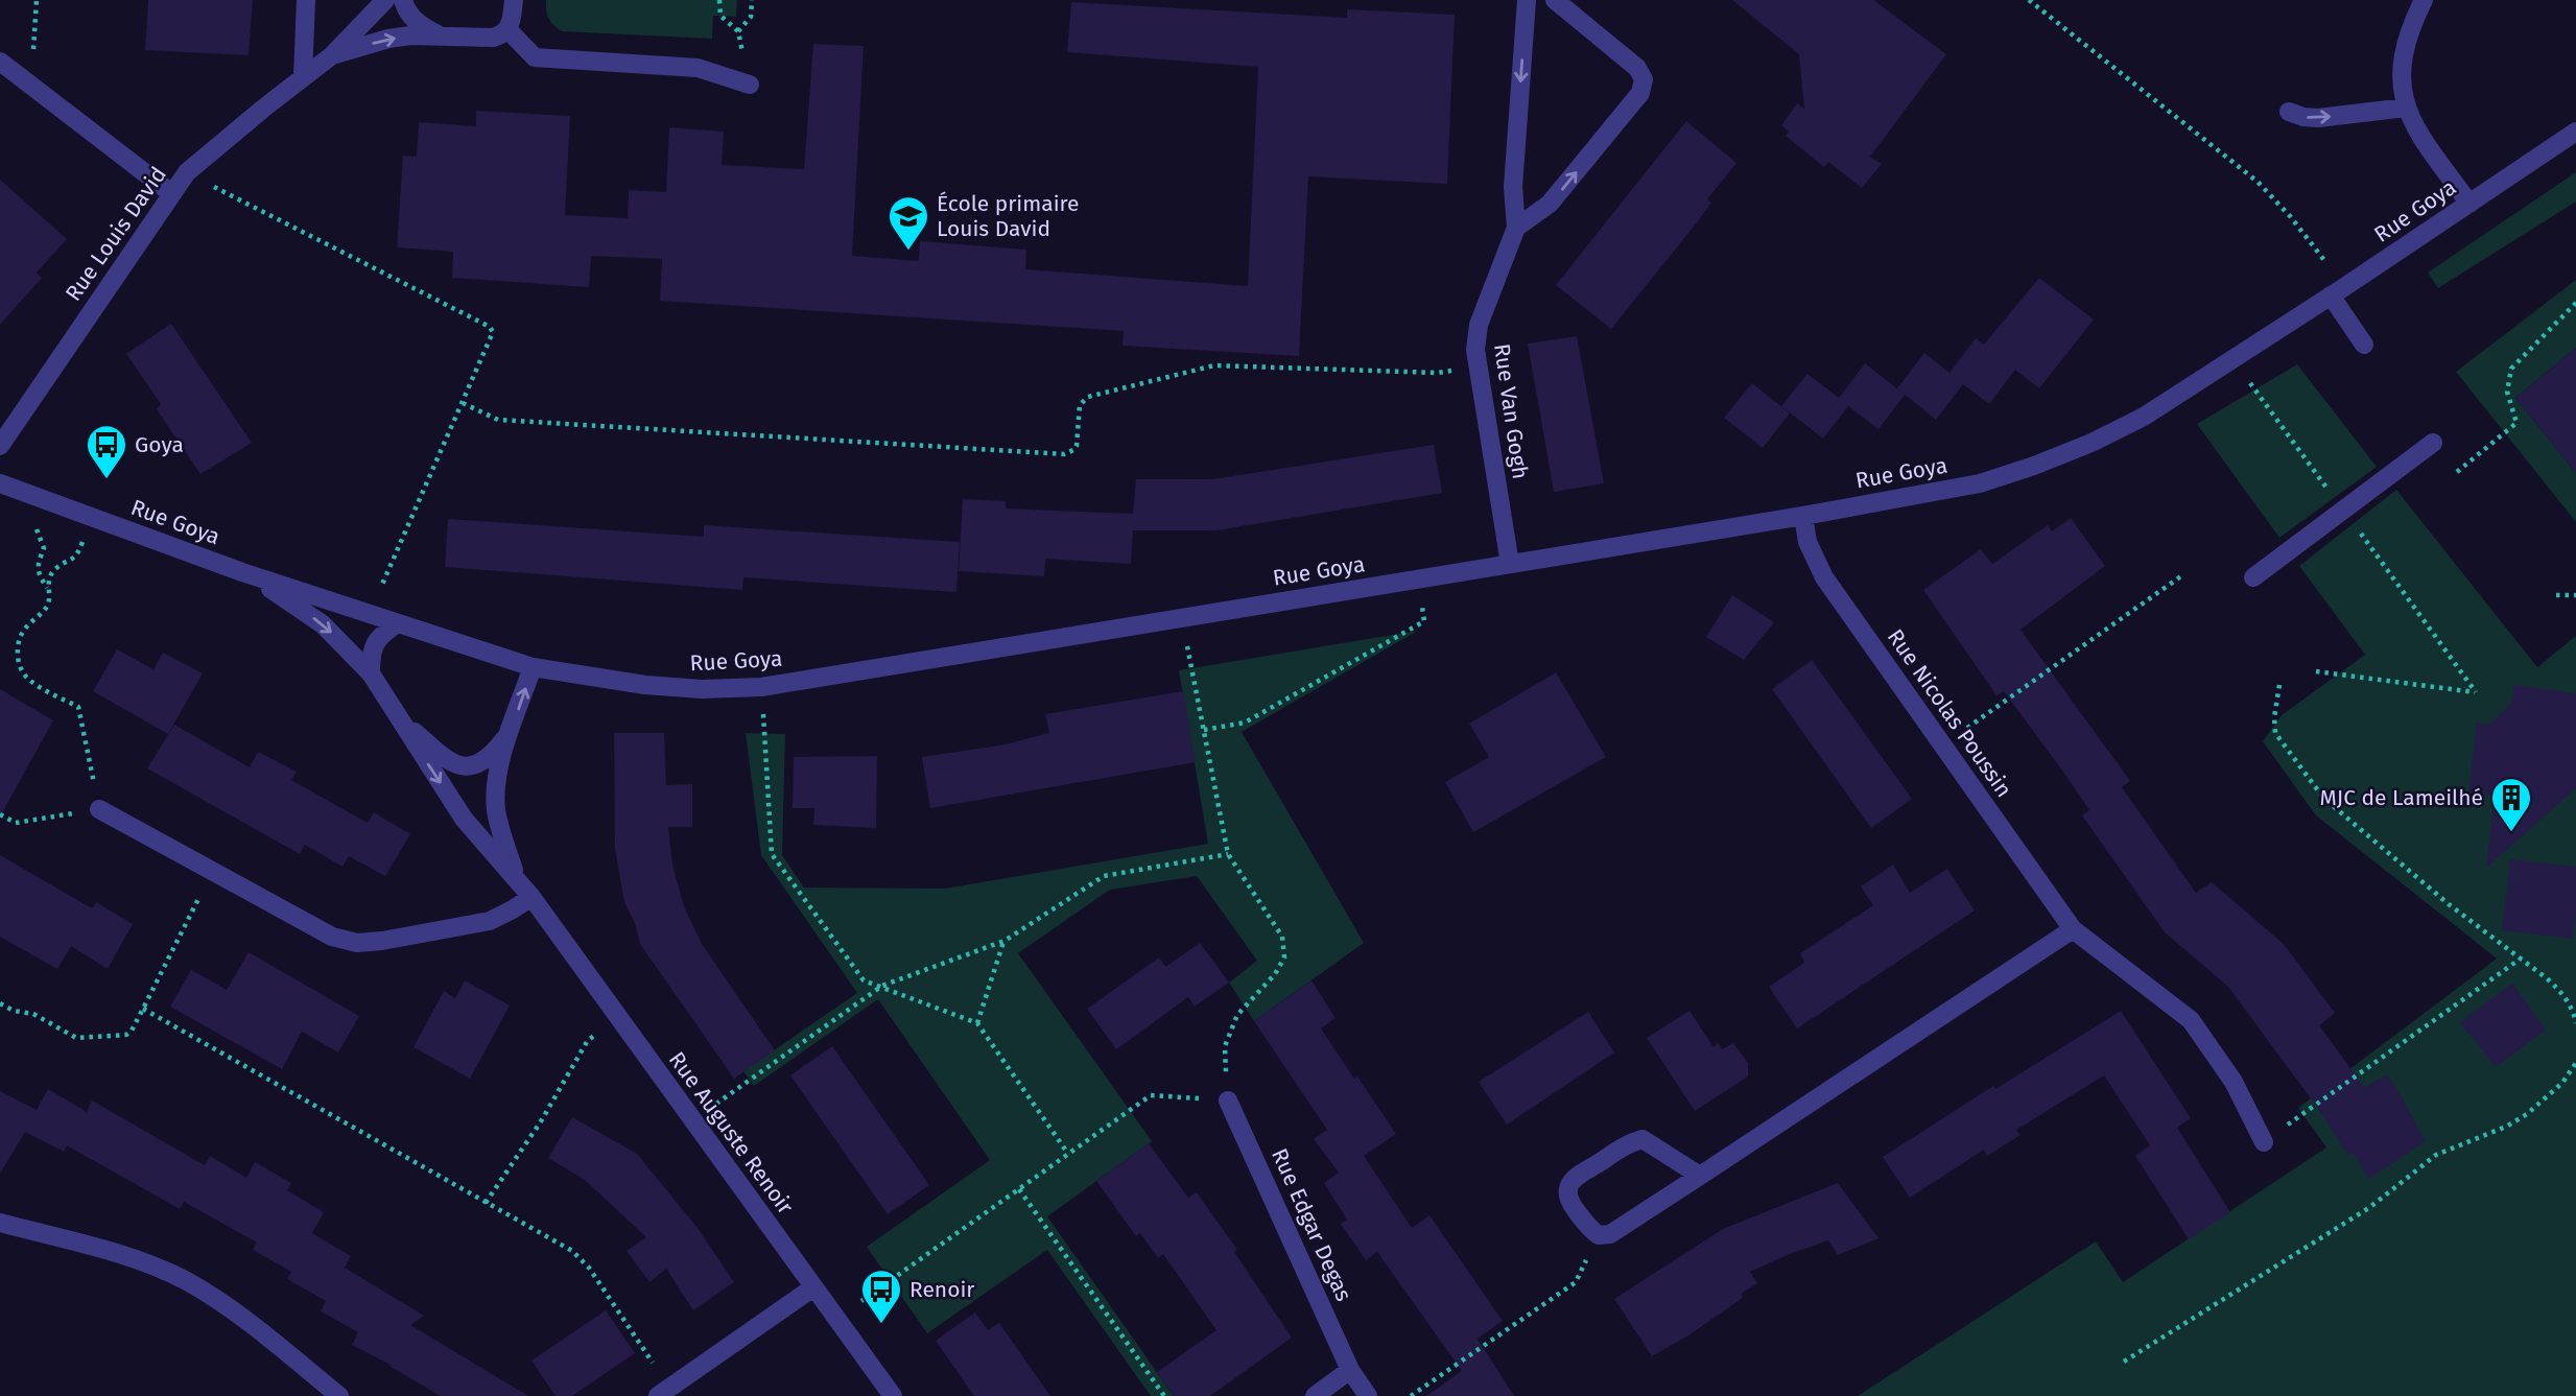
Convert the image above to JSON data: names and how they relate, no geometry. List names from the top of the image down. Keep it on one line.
{"streets":{"street":["Rue Goya","Rue Louis David","Rue Van Gogh","Rue Nicolas Poussin","Rue Auguste Renoir","Rue Edgar Degas"]},"crossings":[["Rue Goya","Rue Van Gogh"],["Rue Goya","Rue Nicolas Poussin"]],"one_way":["Rue Van Gogh"],"places":{"school or university":["École primaire Louis David"],"bus stop":["Goya","Renoir"],"building":["MJC de Lameilhé"]}}
